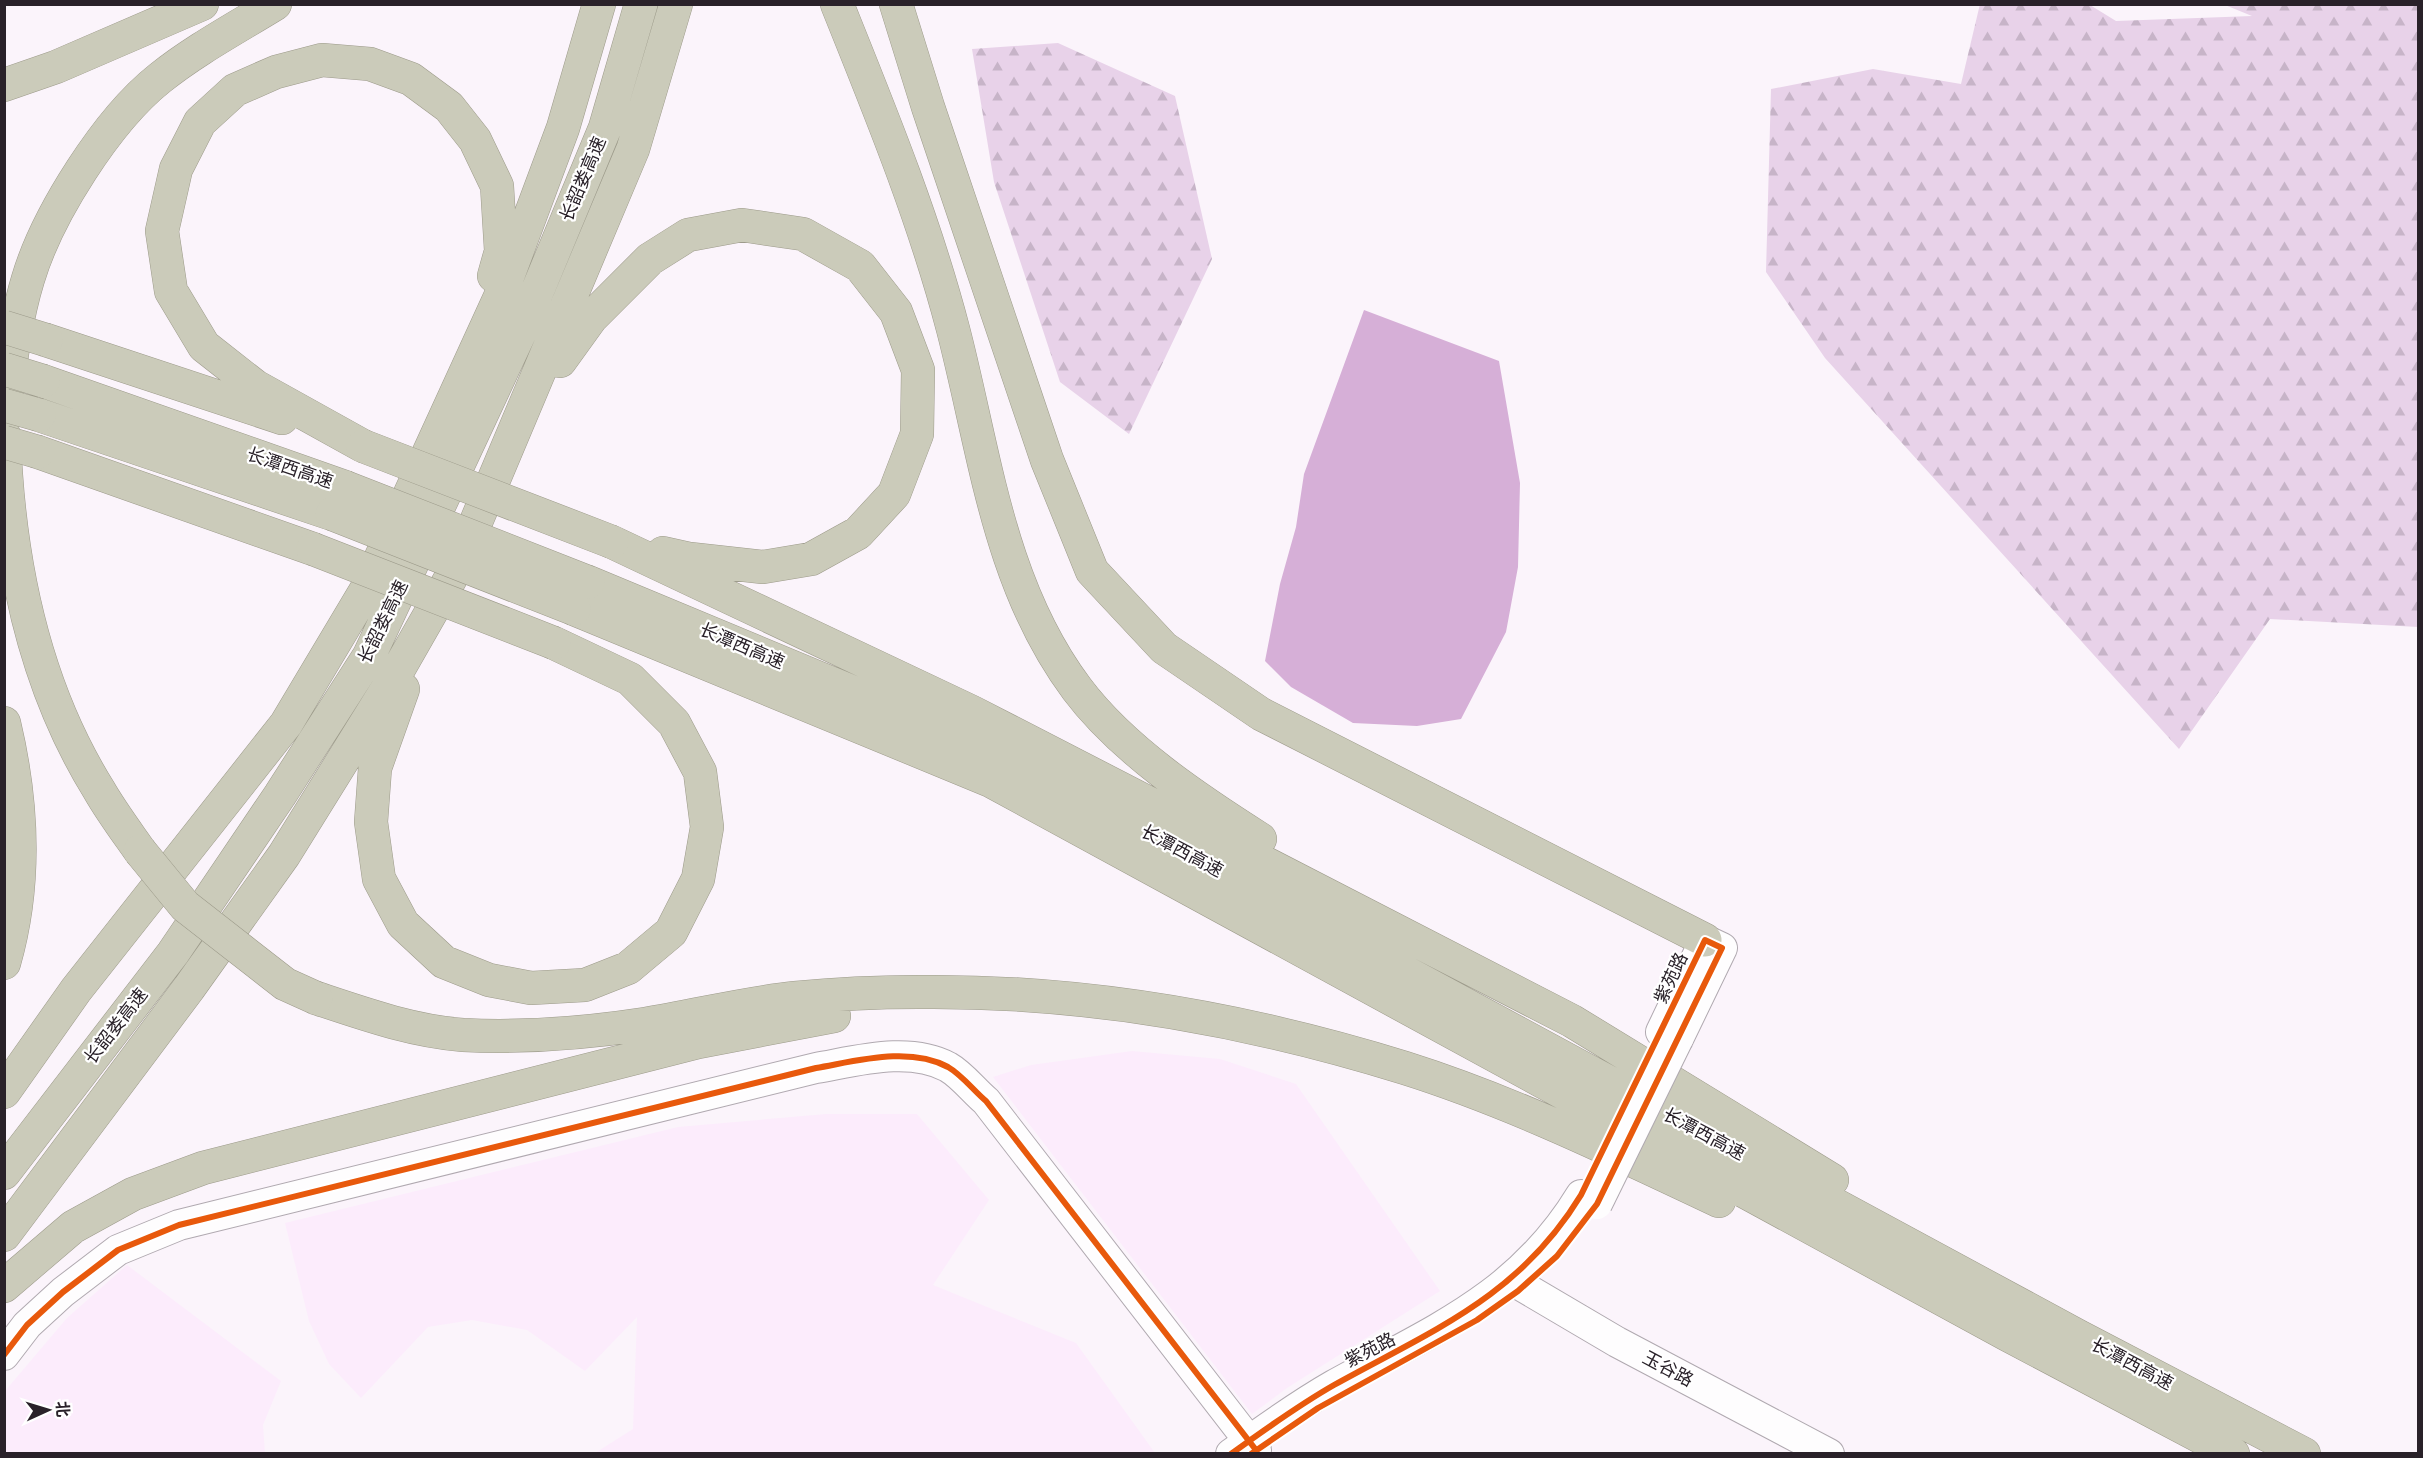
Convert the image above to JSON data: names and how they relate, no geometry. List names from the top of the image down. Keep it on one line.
{"streets":{"highway":["长韶娄高速","长潭西高速"],"street":["紫苑路","玉谷路"]},"crossings":[["紫苑路","玉谷路"]],"north":"right"}
